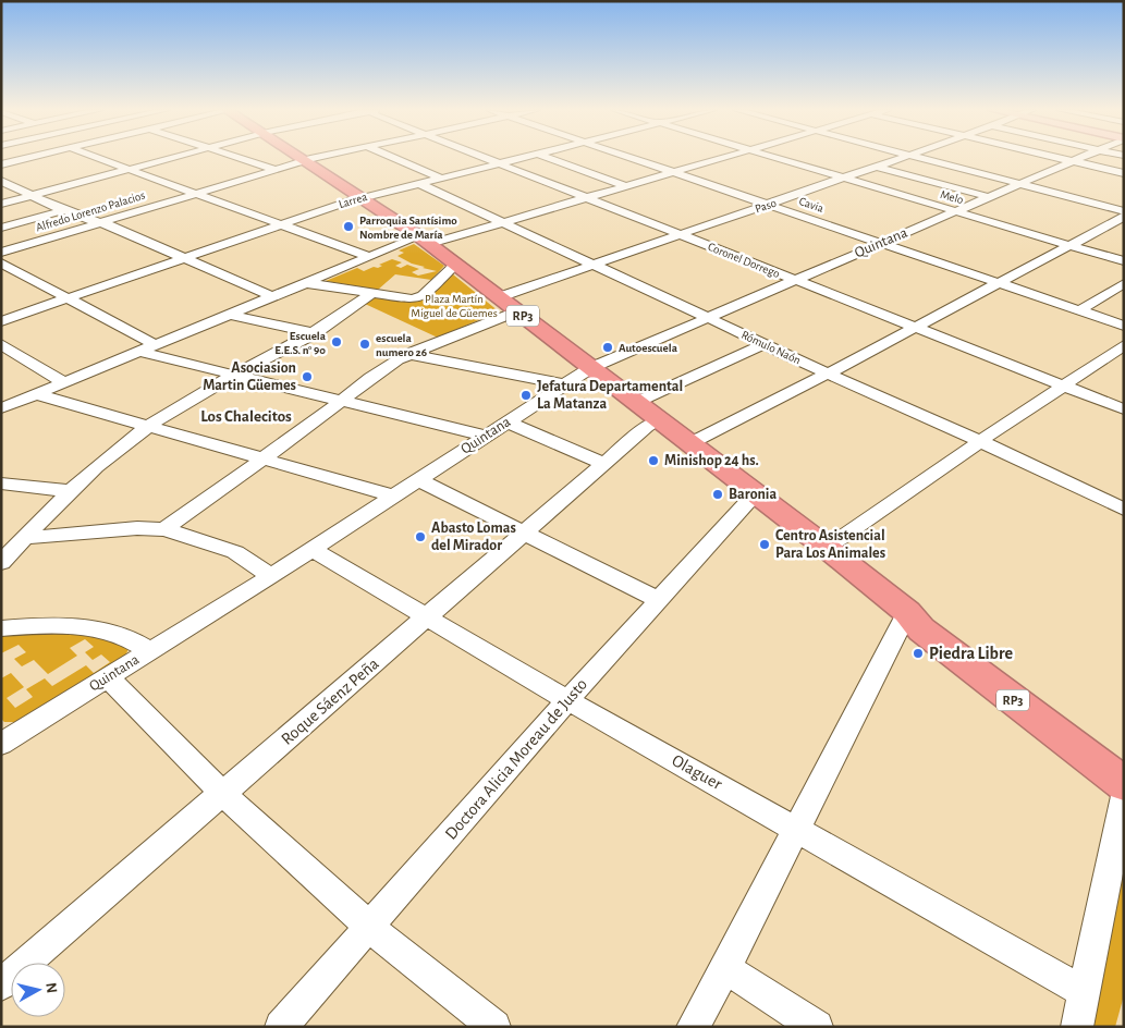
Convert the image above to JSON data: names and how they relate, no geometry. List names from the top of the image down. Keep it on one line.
{"streets":{"highway":["RP3"],"street":["Melo","Larrea","Cavia","Paso","Alfredo Lorenzo Palacios","Quintana","Coronel Dorrego","Rómulo Naón","Roque Sáenz Peña","Doctora Alicia Moreau de Justo","Olaguer"]},"crossings":[["Melo","Paso"],["Melo","Quintana"],["Larrea","Coronel Dorrego"],["Larrea","RP3"],["Larrea","Rómulo Naón"],["Cavia","Paso"],["Cavia","Quintana"],["Paso","Coronel Dorrego"],["Paso","RP3"],["Paso","Rómulo Naón"],["Alfredo Lorenzo Palacios","RP3"],["Quintana","Coronel Dorrego"],["Quintana","RP3"],["Quintana","Rómulo Naón"],["Quintana","Olaguer"],["RP3","Roque Sáenz Peña"],["RP3","Doctora Alicia Moreau de Justo"],["Roque Sáenz Peña","Olaguer"],["Doctora Alicia Moreau de Justo","Olaguer"]],"districts":["Los Chalecitos"],"parks":["Plaza Martín Miguel de Güemes"],"places":["Parroquia Santísimo Nombre de María","Escuela E.E.S. n° 90","escuela numero 26","Autoescuela","Asociasion Martin Güemes","Jefatura Departamental La Matanza","Minishop 24 hs.","Baronia","Abasto Lomas del Mirador","Centro Asistencial Para Los Animales","Piedra Libre"],"north":"right"}
